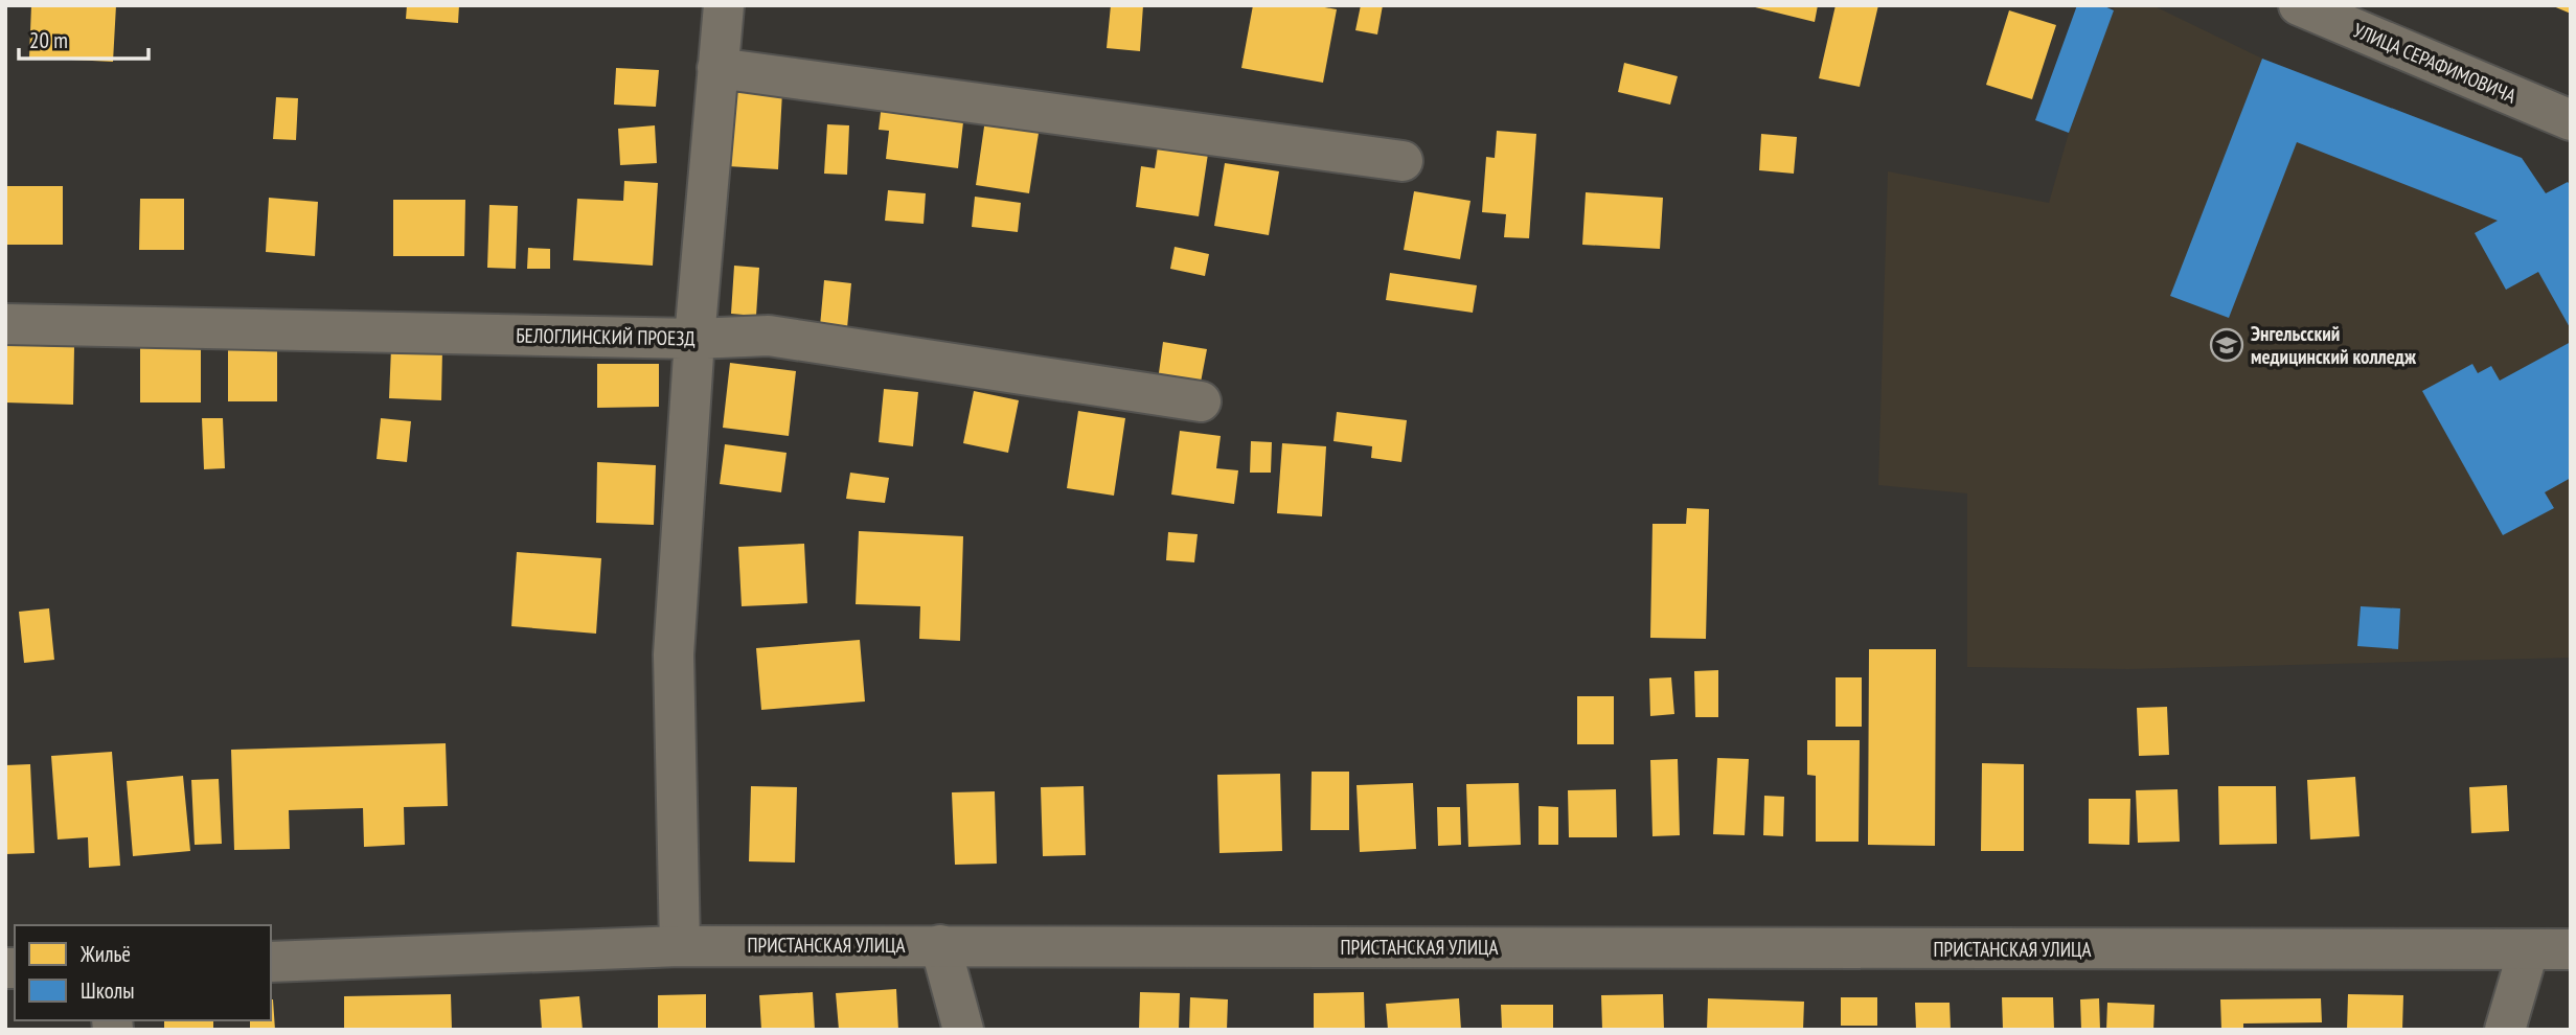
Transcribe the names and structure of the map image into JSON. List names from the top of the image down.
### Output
{
  "streets": {
    "street": ["УЛИЦА СЕРАФИМОВИЧА", "БЕЛОГЛИНСКИЙ ПРОЕЗД", "ПРИСТАНСКАЯ УЛИЦА"]
  },
  "places": {
    "school or university": ["Энгельсский медицинский колледж"]
  },
  "legend": ["Жильё", "Школы"],
  "scale_bar": "20 m"
}
